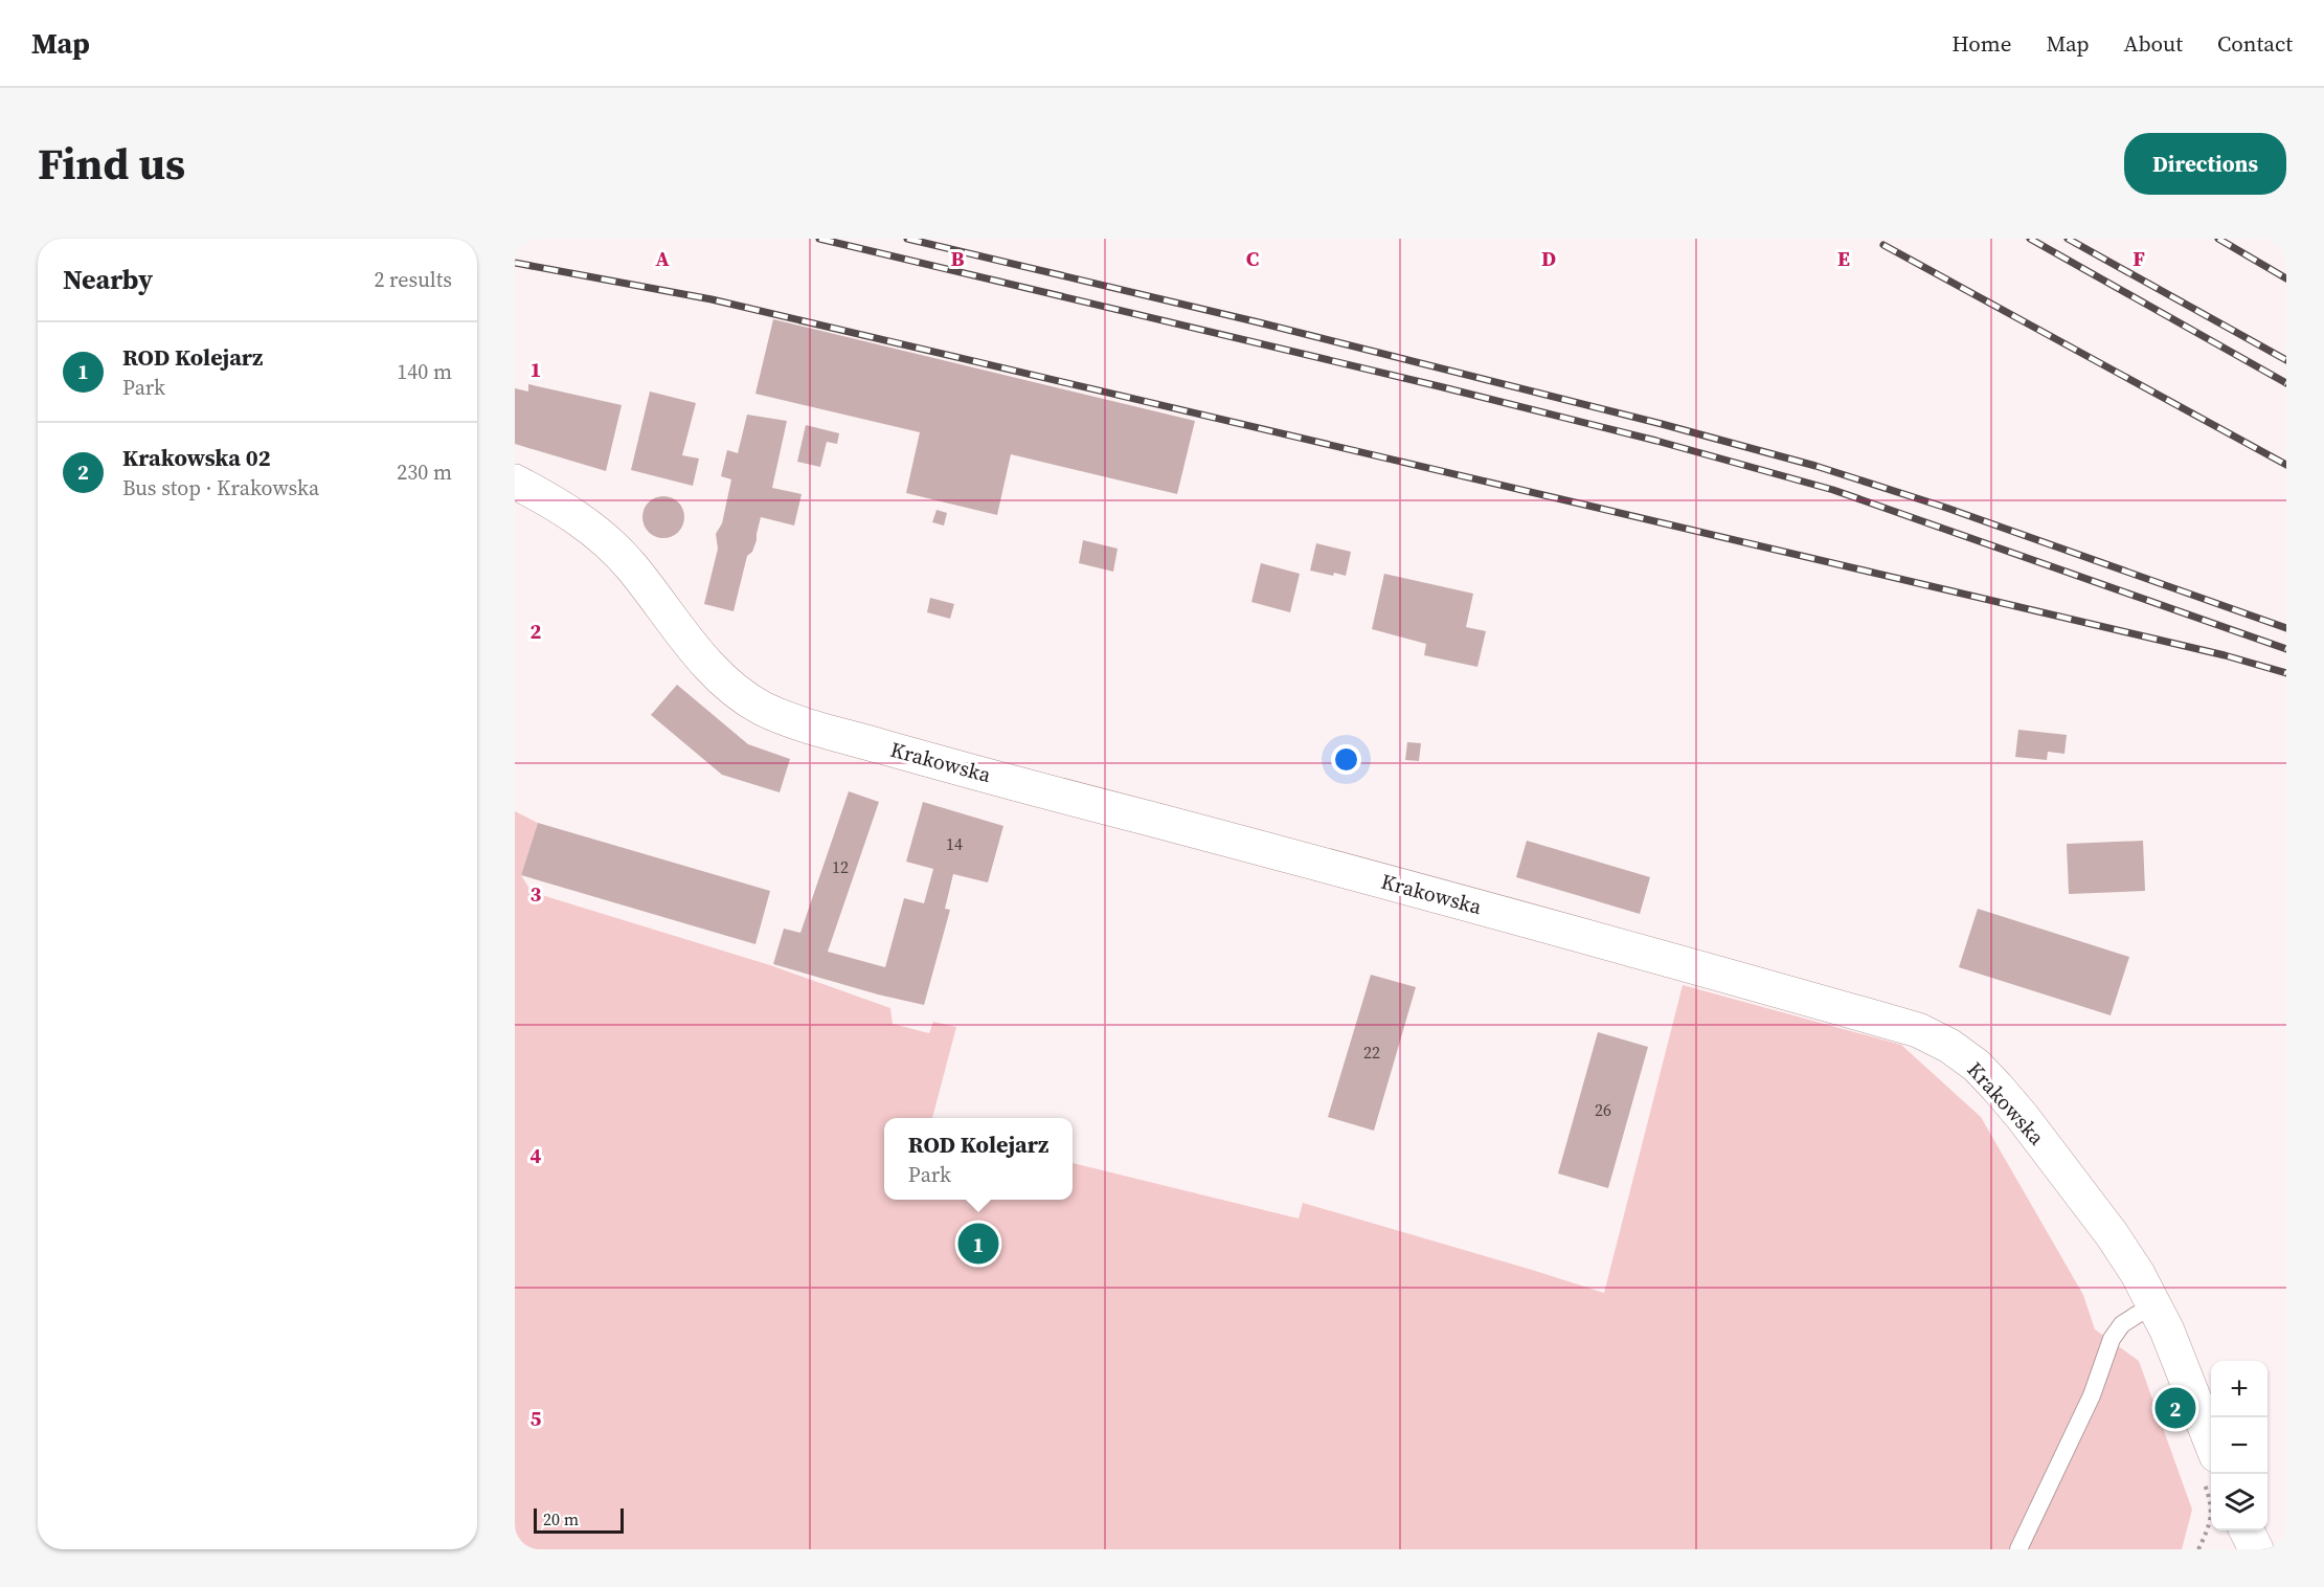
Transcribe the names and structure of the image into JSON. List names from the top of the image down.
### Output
{
  "streets": {
    "street": ["Krakowska"]
  },
  "house_numbers": [
    "14",
    "12",
    "22",
    "26"
  ],
  "scale_bar": "20 m",
  "page": {
    "header": "Map",
    "nav": [
      "Home",
      "Map",
      "About",
      "Contact"
    ],
    "title": "Find us",
    "buttons": "Directions",
    "heading": ["Nearby", "2 results"],
    "list": [
      {
        "mark": "1",
        "name": "ROD Kolejarz",
        "note": "Park",
        "value": "140 m"
      },
      {
        "mark": "2",
        "name": "Krakowska 02",
        "note": "Bus stop · Krakowska",
        "value": "230 m"
      }
    ],
    "popup": ["ROD Kolejarz", "Park"],
    "pins": ["1", "2"],
    "map_buttons": ["+", "−"],
    "scale": "20 m"
  },
  "grid": {
    "columns": [
      "A",
      "B",
      "C",
      "D",
      "E",
      "F"
    ],
    "rows": [
      "1",
      "2",
      "3",
      "4",
      "5"
    ]
  }
}
